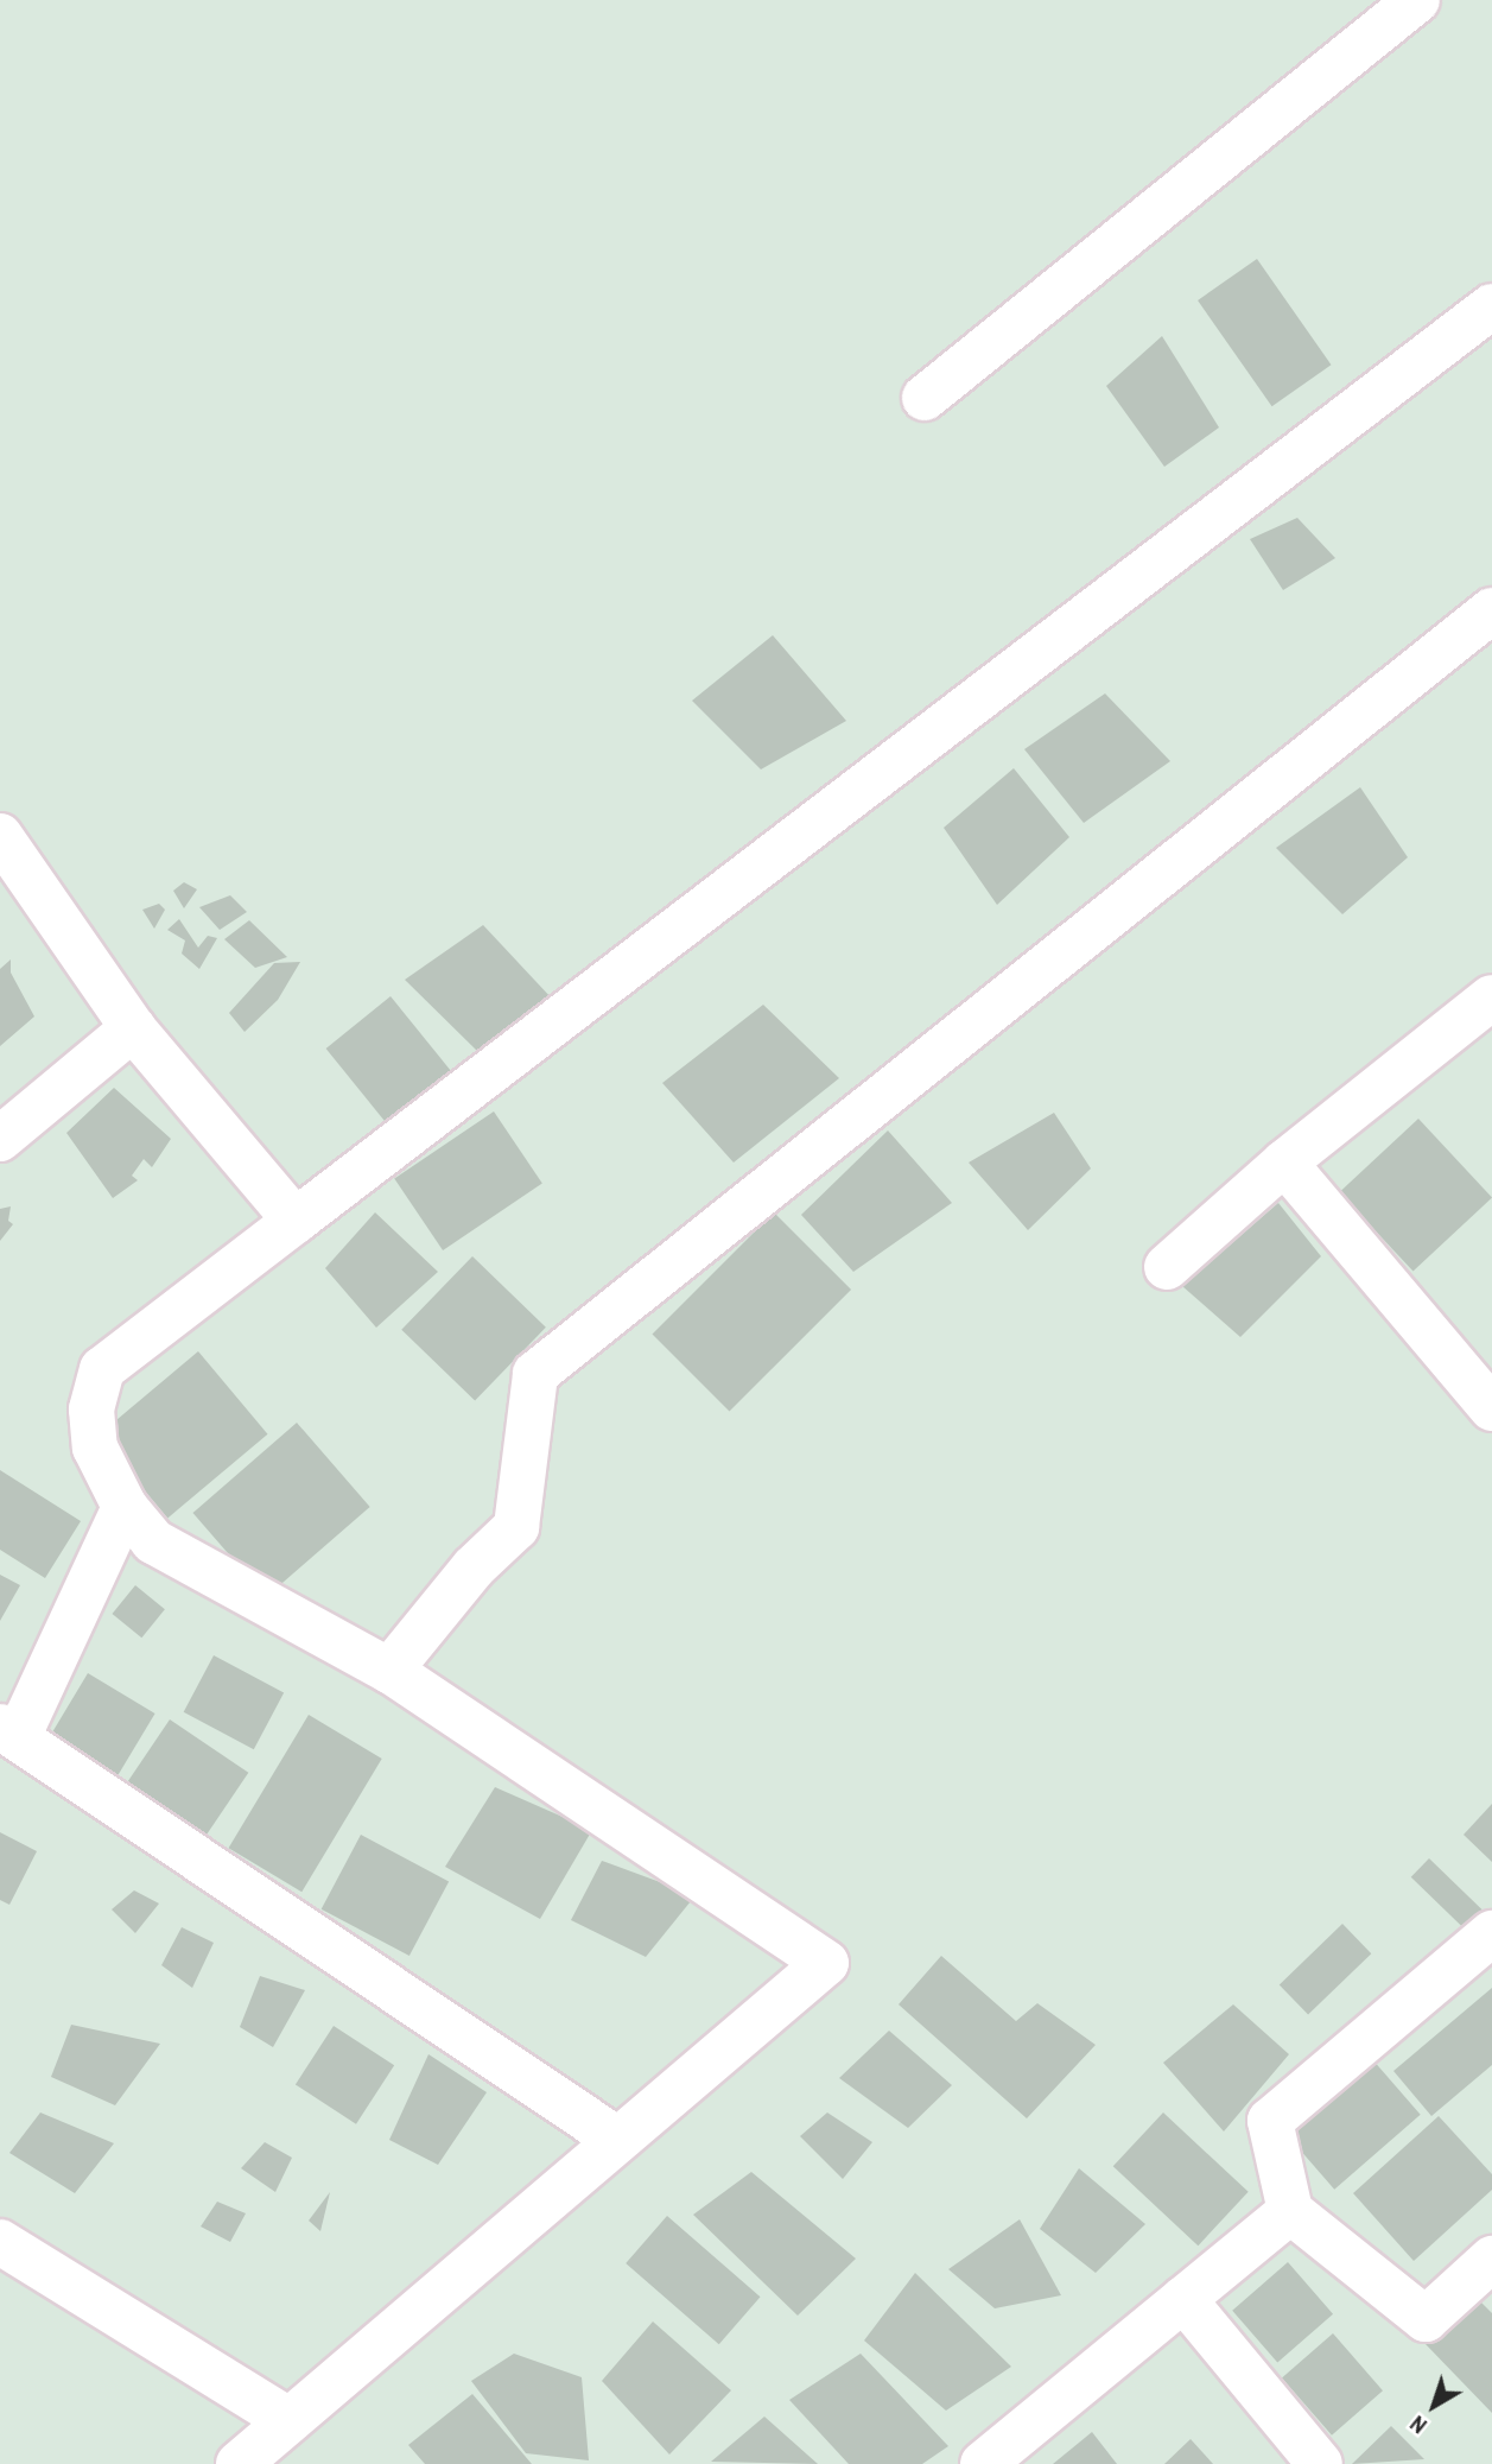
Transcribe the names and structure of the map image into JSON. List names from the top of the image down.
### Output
{
  "north": "bottom left"
}
